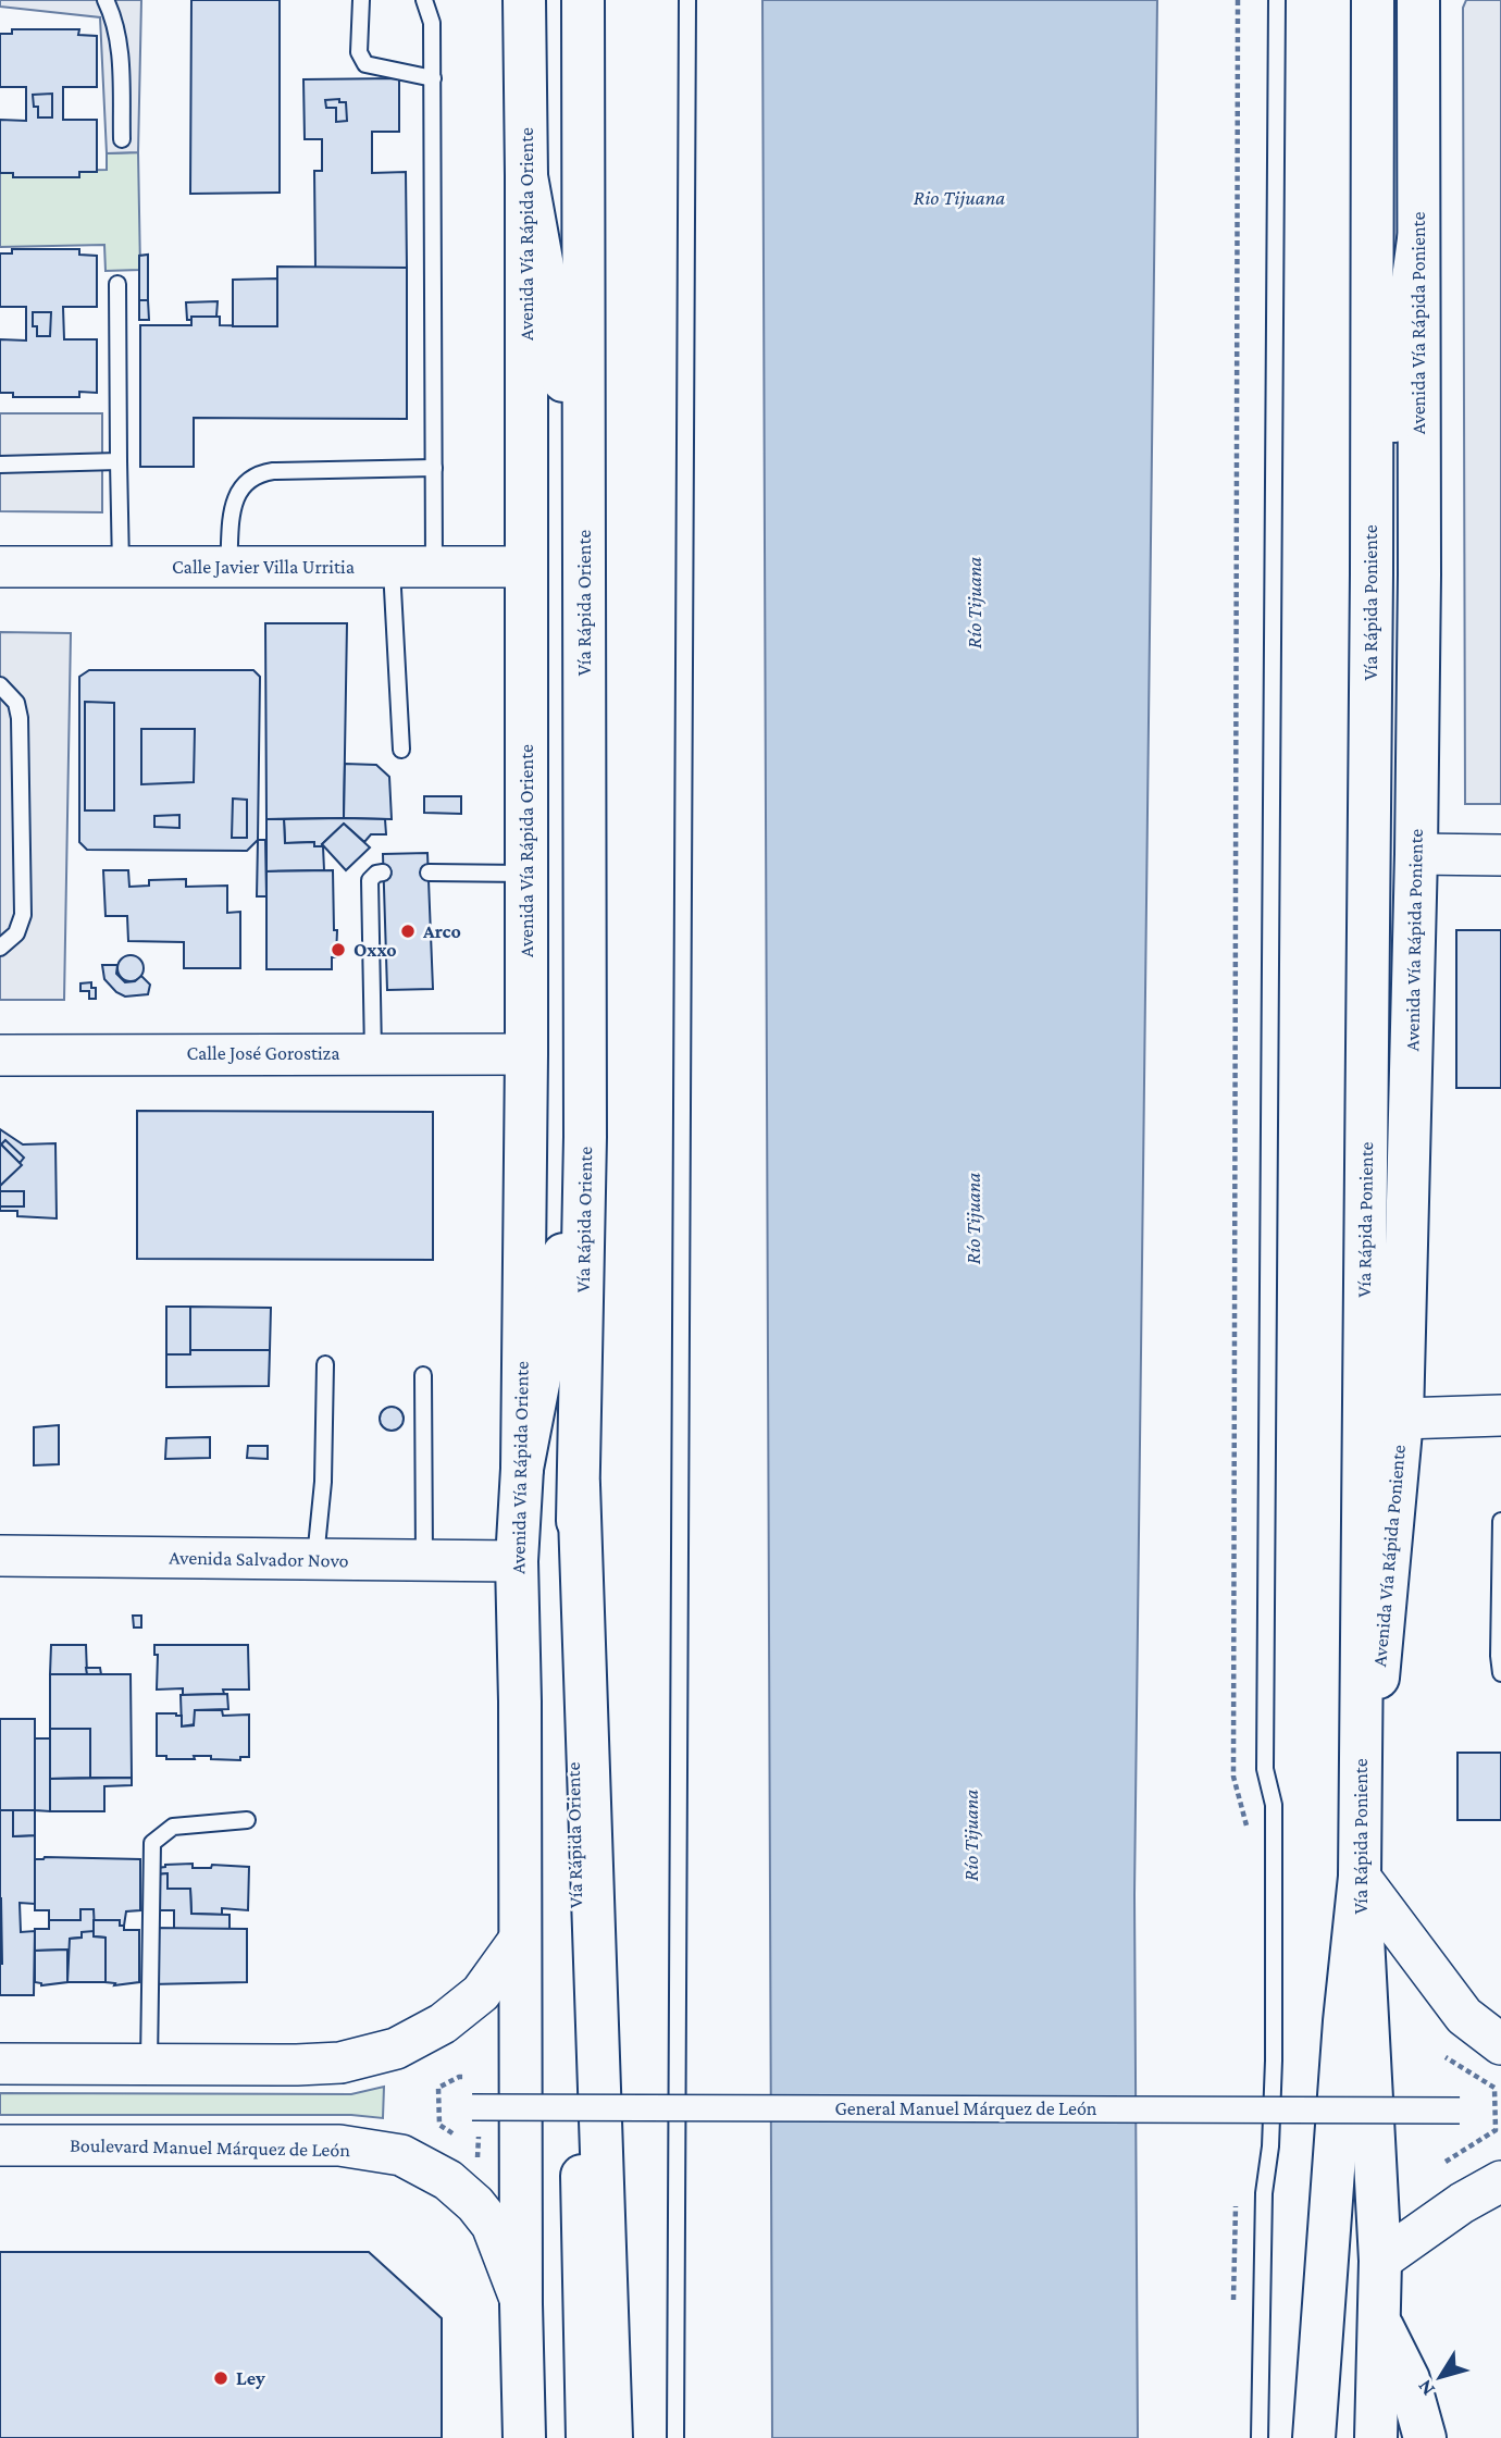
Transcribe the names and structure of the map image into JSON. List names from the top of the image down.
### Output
{
  "streets": {
    "main road": [
      "Avenida Vía Rápida Oriente",
      "Avenida Vía Rápida Poniente",
      "Vía Rápida Oriente",
      "Vía Rápida Poniente"
    ],
    "street": [
      "Calle Javier Villa Urritia",
      "Calle José Gorostiza",
      "Avenida Salvador Novo",
      "General Manuel Márquez de León",
      "Boulevard Manuel Márquez de León"
    ]
  },
  "crossings": [
    ["Avenida Vía Rápida Oriente", "Calle Javier Villa Urritia"],
    ["Avenida Vía Rápida Oriente", "Calle José Gorostiza"],
    ["Avenida Vía Rápida Oriente", "Avenida Salvador Novo"],
    ["Avenida Vía Rápida Poniente", "Vía Rápida Poniente"]
  ],
  "water": ["Rio Tijuana", "Río Tijuana"],
  "places": ["Arco", "Oxxo", "Ley"],
  "north": "bottom left"
}
